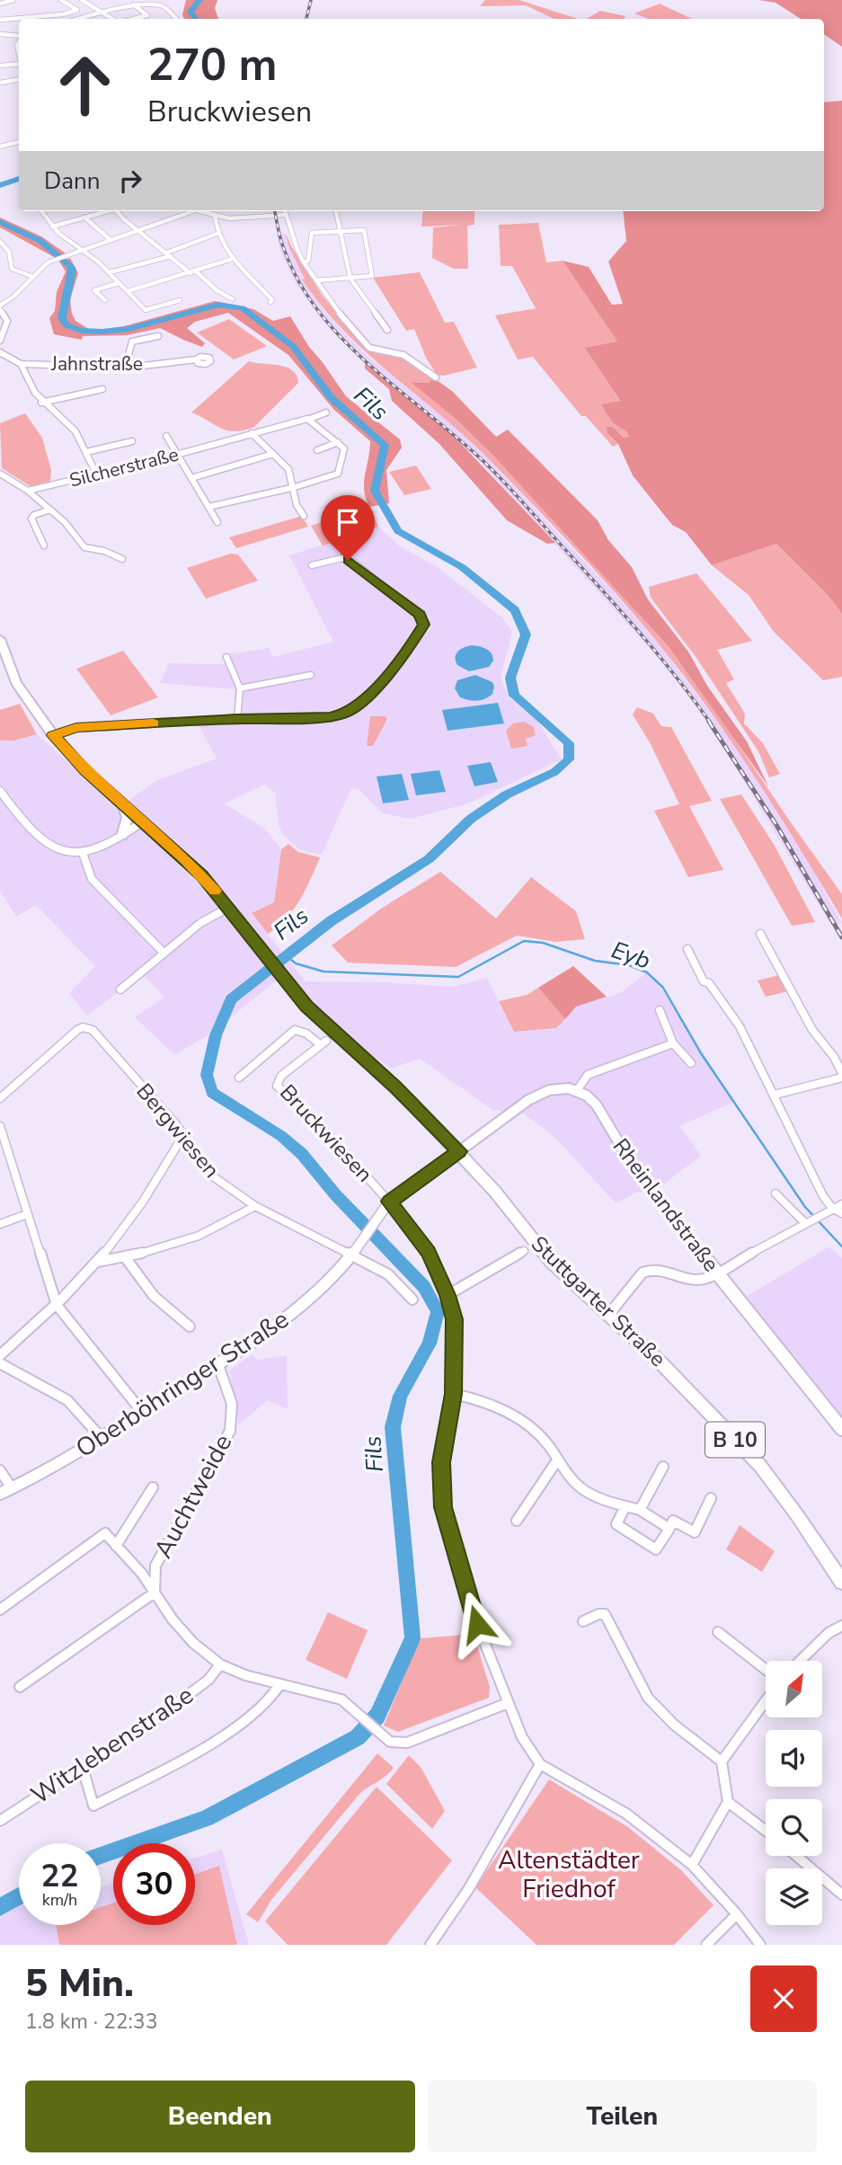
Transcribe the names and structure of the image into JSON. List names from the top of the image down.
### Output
{
  "streets": {
    "main road": ["Rheinlandstraße", "Stuttgarter Straße", "B 10"],
    "street": [
      "Jahnstraße",
      "Silcherstraße",
      "Bergwiesen",
      "Bruckwiesen",
      "Oberböhringer Straße",
      "Auchtweide",
      "Witzlebenstraße"
    ]
  },
  "crossings": [
    ["Bergwiesen", "Oberböhringer Straße"],
    ["Bruckwiesen", "Oberböhringer Straße"],
    ["Stuttgarter Straße", "Oberböhringer Straße"],
    ["Stuttgarter Straße", "B 10"],
    ["Oberböhringer Straße", "Auchtweide"]
  ],
  "water": ["Fils", "Eyb"],
  "parks": ["Altenstädter Friedhof"],
  "north": "top right",
  "page": {
    "turn": ["270 m", "Bruckwiesen"],
    "then": "Dann",
    "speed": "22 km/h",
    "limit": "30",
    "heading": ["5 Min.", "1.8 km · 22:33"],
    "buttons": ["Beenden", "Teilen"]
  }
}
